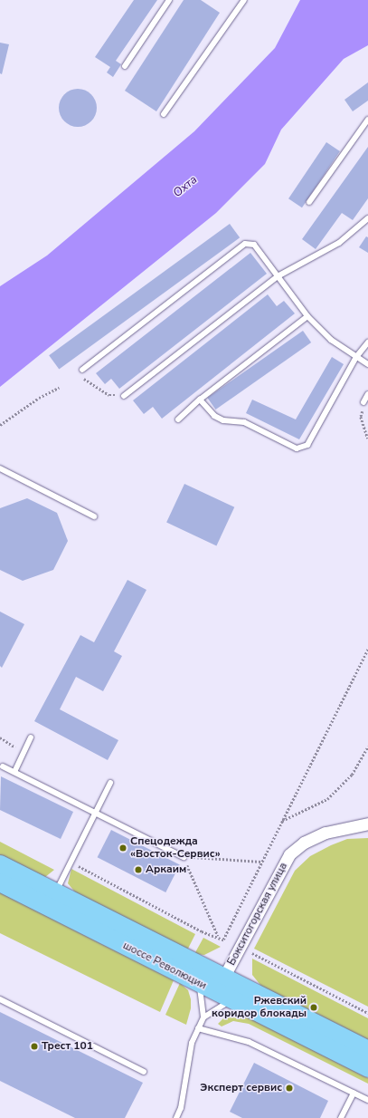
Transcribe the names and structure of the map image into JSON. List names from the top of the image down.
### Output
{
  "streets": {
    "main road": ["шоссе Революции"],
    "street": ["Бокситогорская улица"]
  },
  "crossings": [
    ["Бокситогорская улица", "шоссе Революции"]
  ],
  "water": ["Охта"],
  "places": [
    "Спецодежда «Восток-Сервис»",
    "Аркаим",
    "Ржевский коридор блокады",
    "Трест 101",
    "Эксперт сервис"
  ]
}
